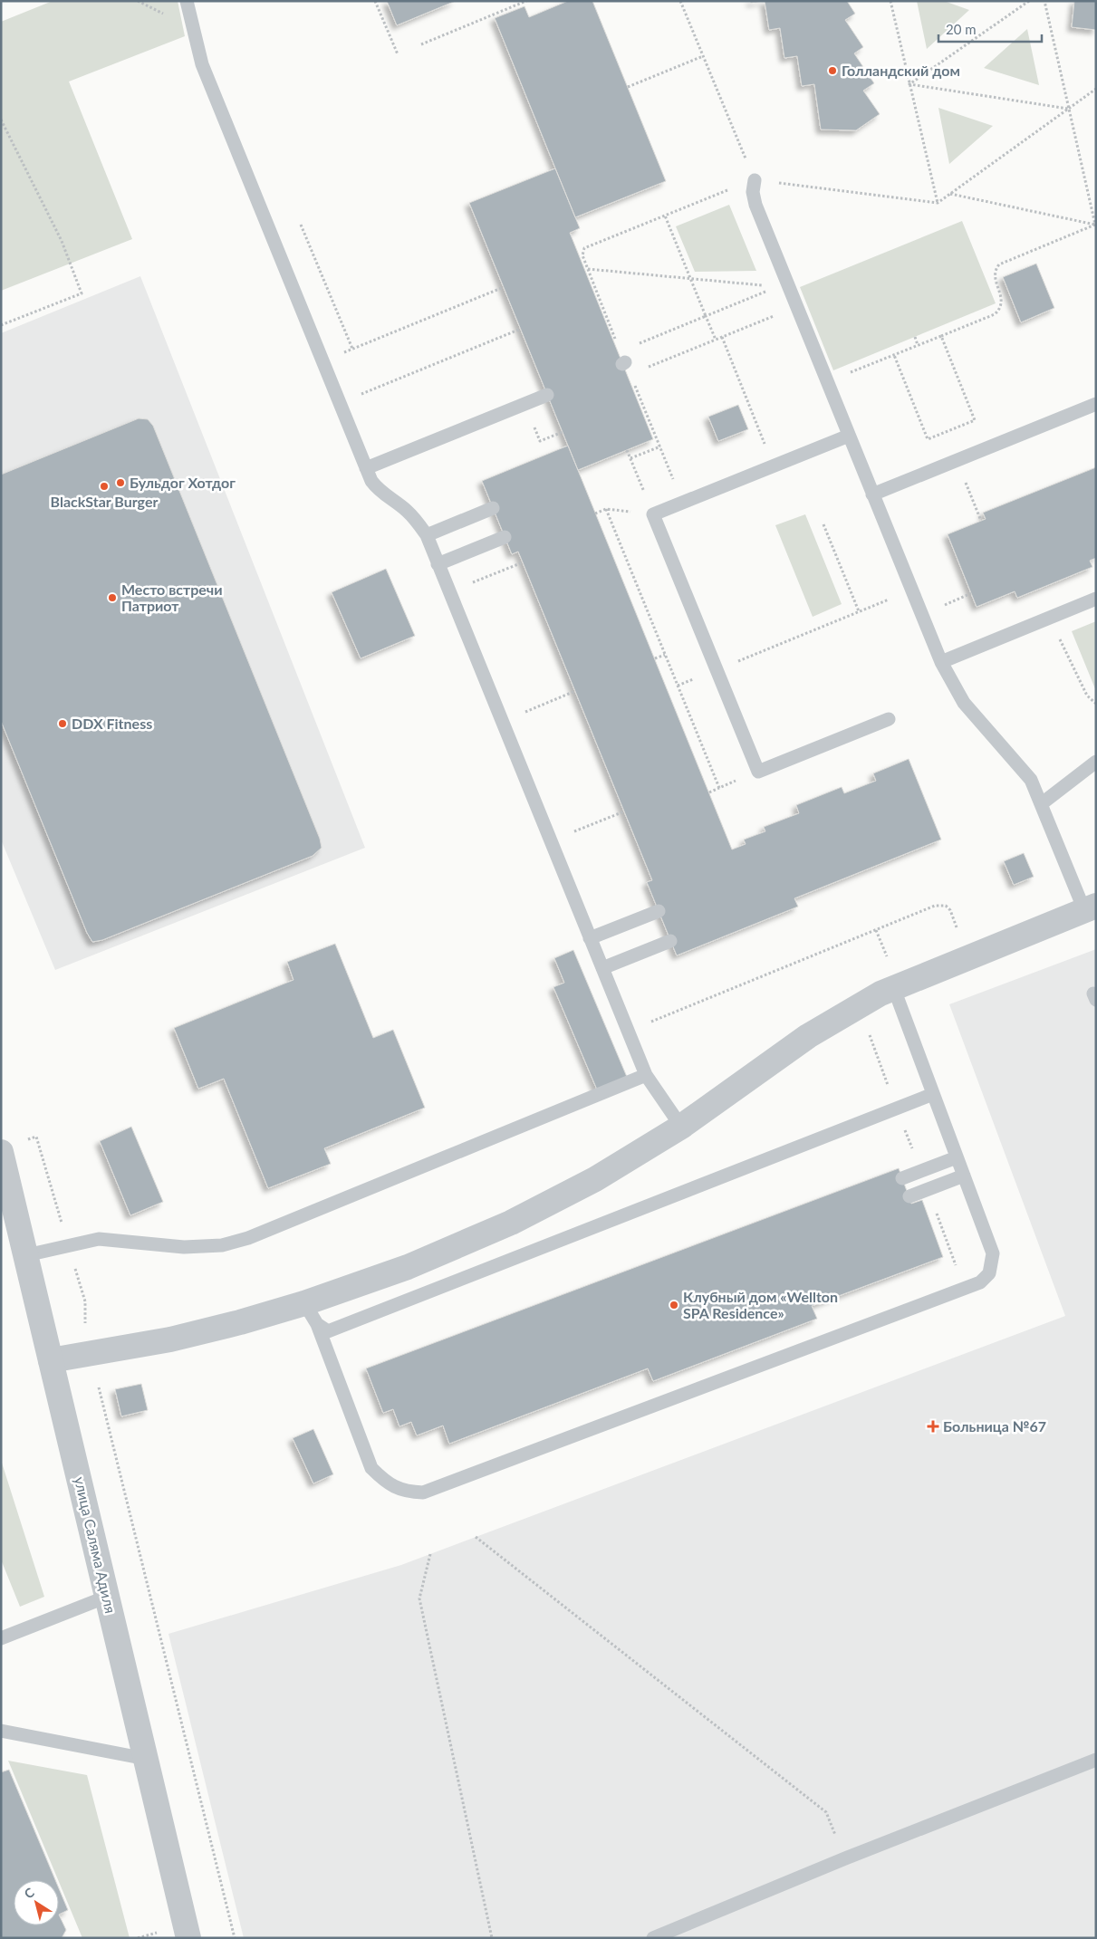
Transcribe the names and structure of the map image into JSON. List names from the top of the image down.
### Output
{
  "streets": {
    "street": ["улица Саляма Адиля"]
  },
  "places": {
    "other": [
      "Голландский дом",
      "Бульдог Хотдог",
      "BlackStar Burger",
      "Место встречи Патриот",
      "DDX Fitness",
      "Клубный дом «Wellton SPA Residence»"
    ],
    "health": ["Больница №67"]
  },
  "scale_bar": "20 m",
  "north": "top left"
}
